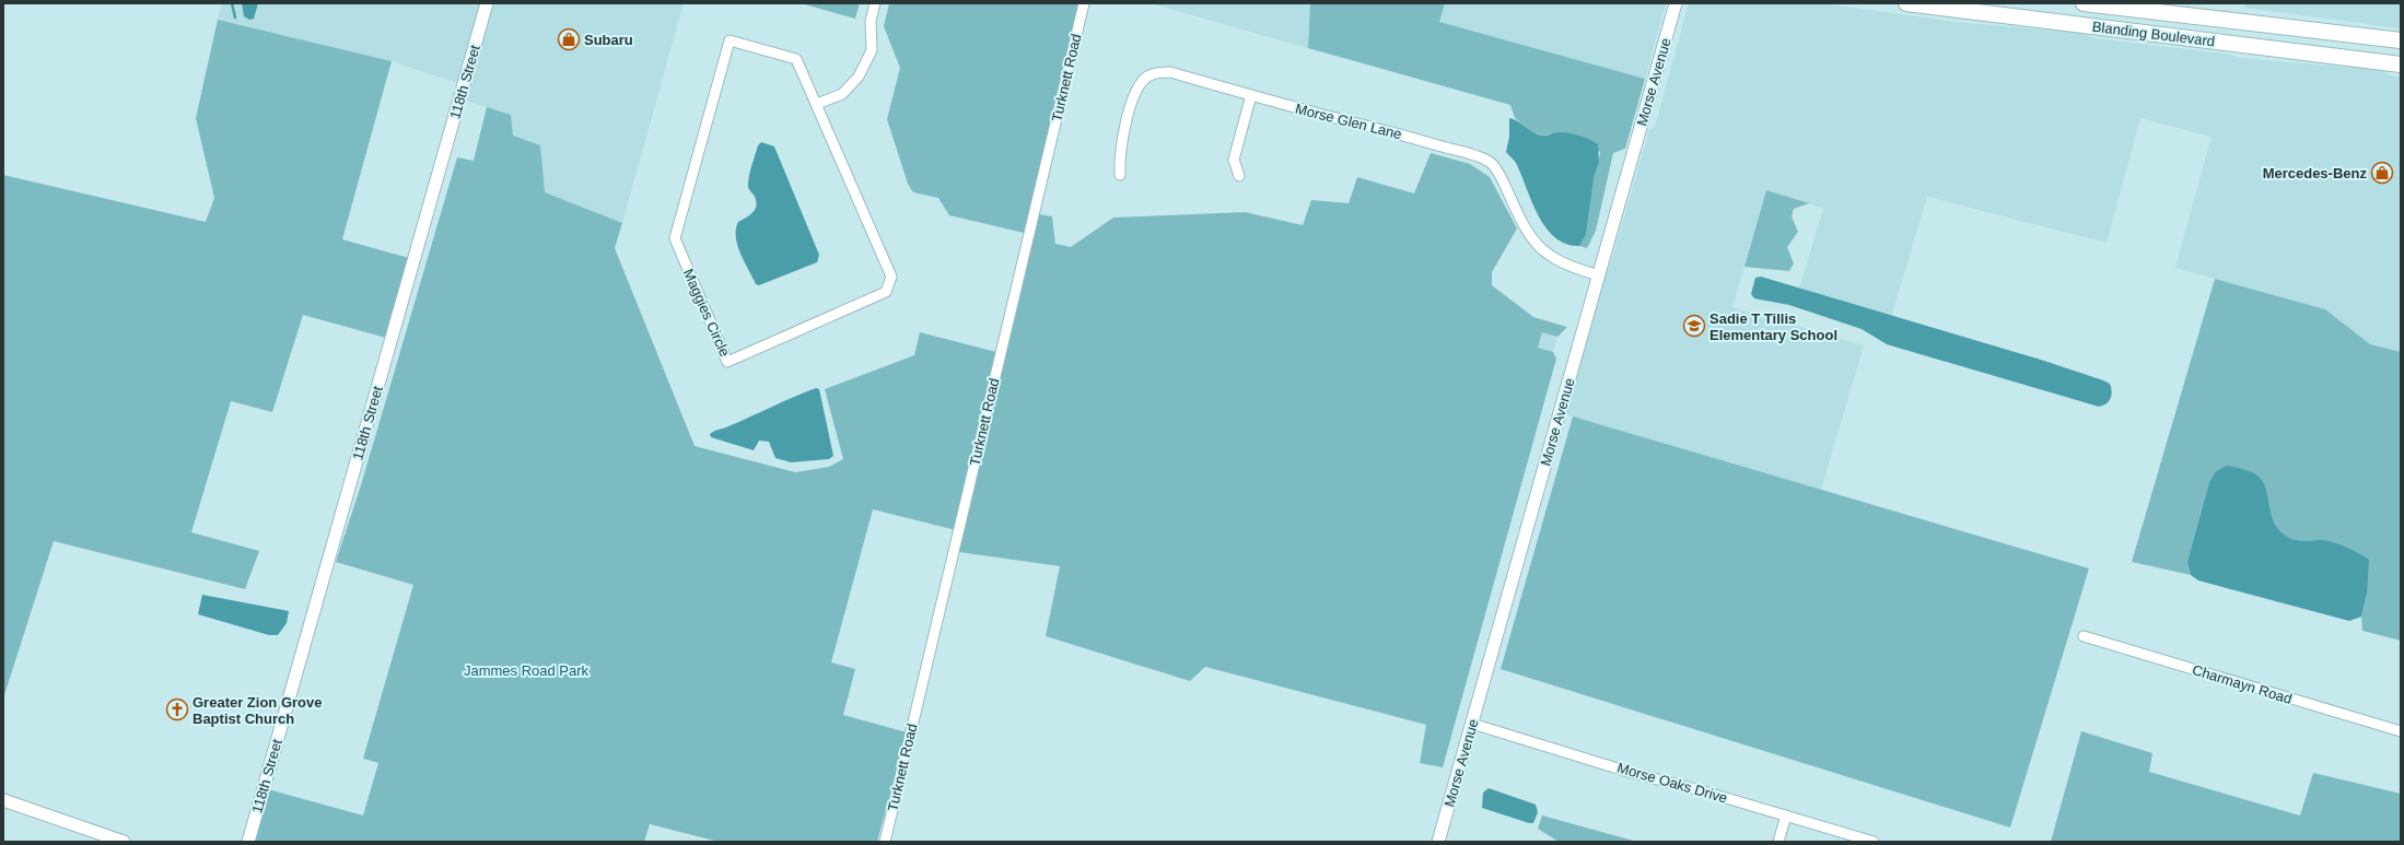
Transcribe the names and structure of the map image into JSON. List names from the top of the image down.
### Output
{
  "streets": {
    "main road": ["Blanding Boulevard"],
    "street": [
      "Turknett Road",
      "118th Street",
      "Morse Avenue",
      "Morse Glen Lane",
      "Maggies Circle",
      "Charmayn Road",
      "Morse Oaks Drive"
    ]
  },
  "crossings": [
    ["Morse Avenue", "Morse Glen Lane"],
    ["Morse Avenue", "Morse Oaks Drive"]
  ],
  "parks": ["Jammes Road Park"],
  "places": {
    "shop": ["Subaru", "Mercedes-Benz"],
    "school or university": ["Sadie T Tillis Elementary School"],
    "church": ["Greater Zion Grove Baptist Church"]
  }
}
